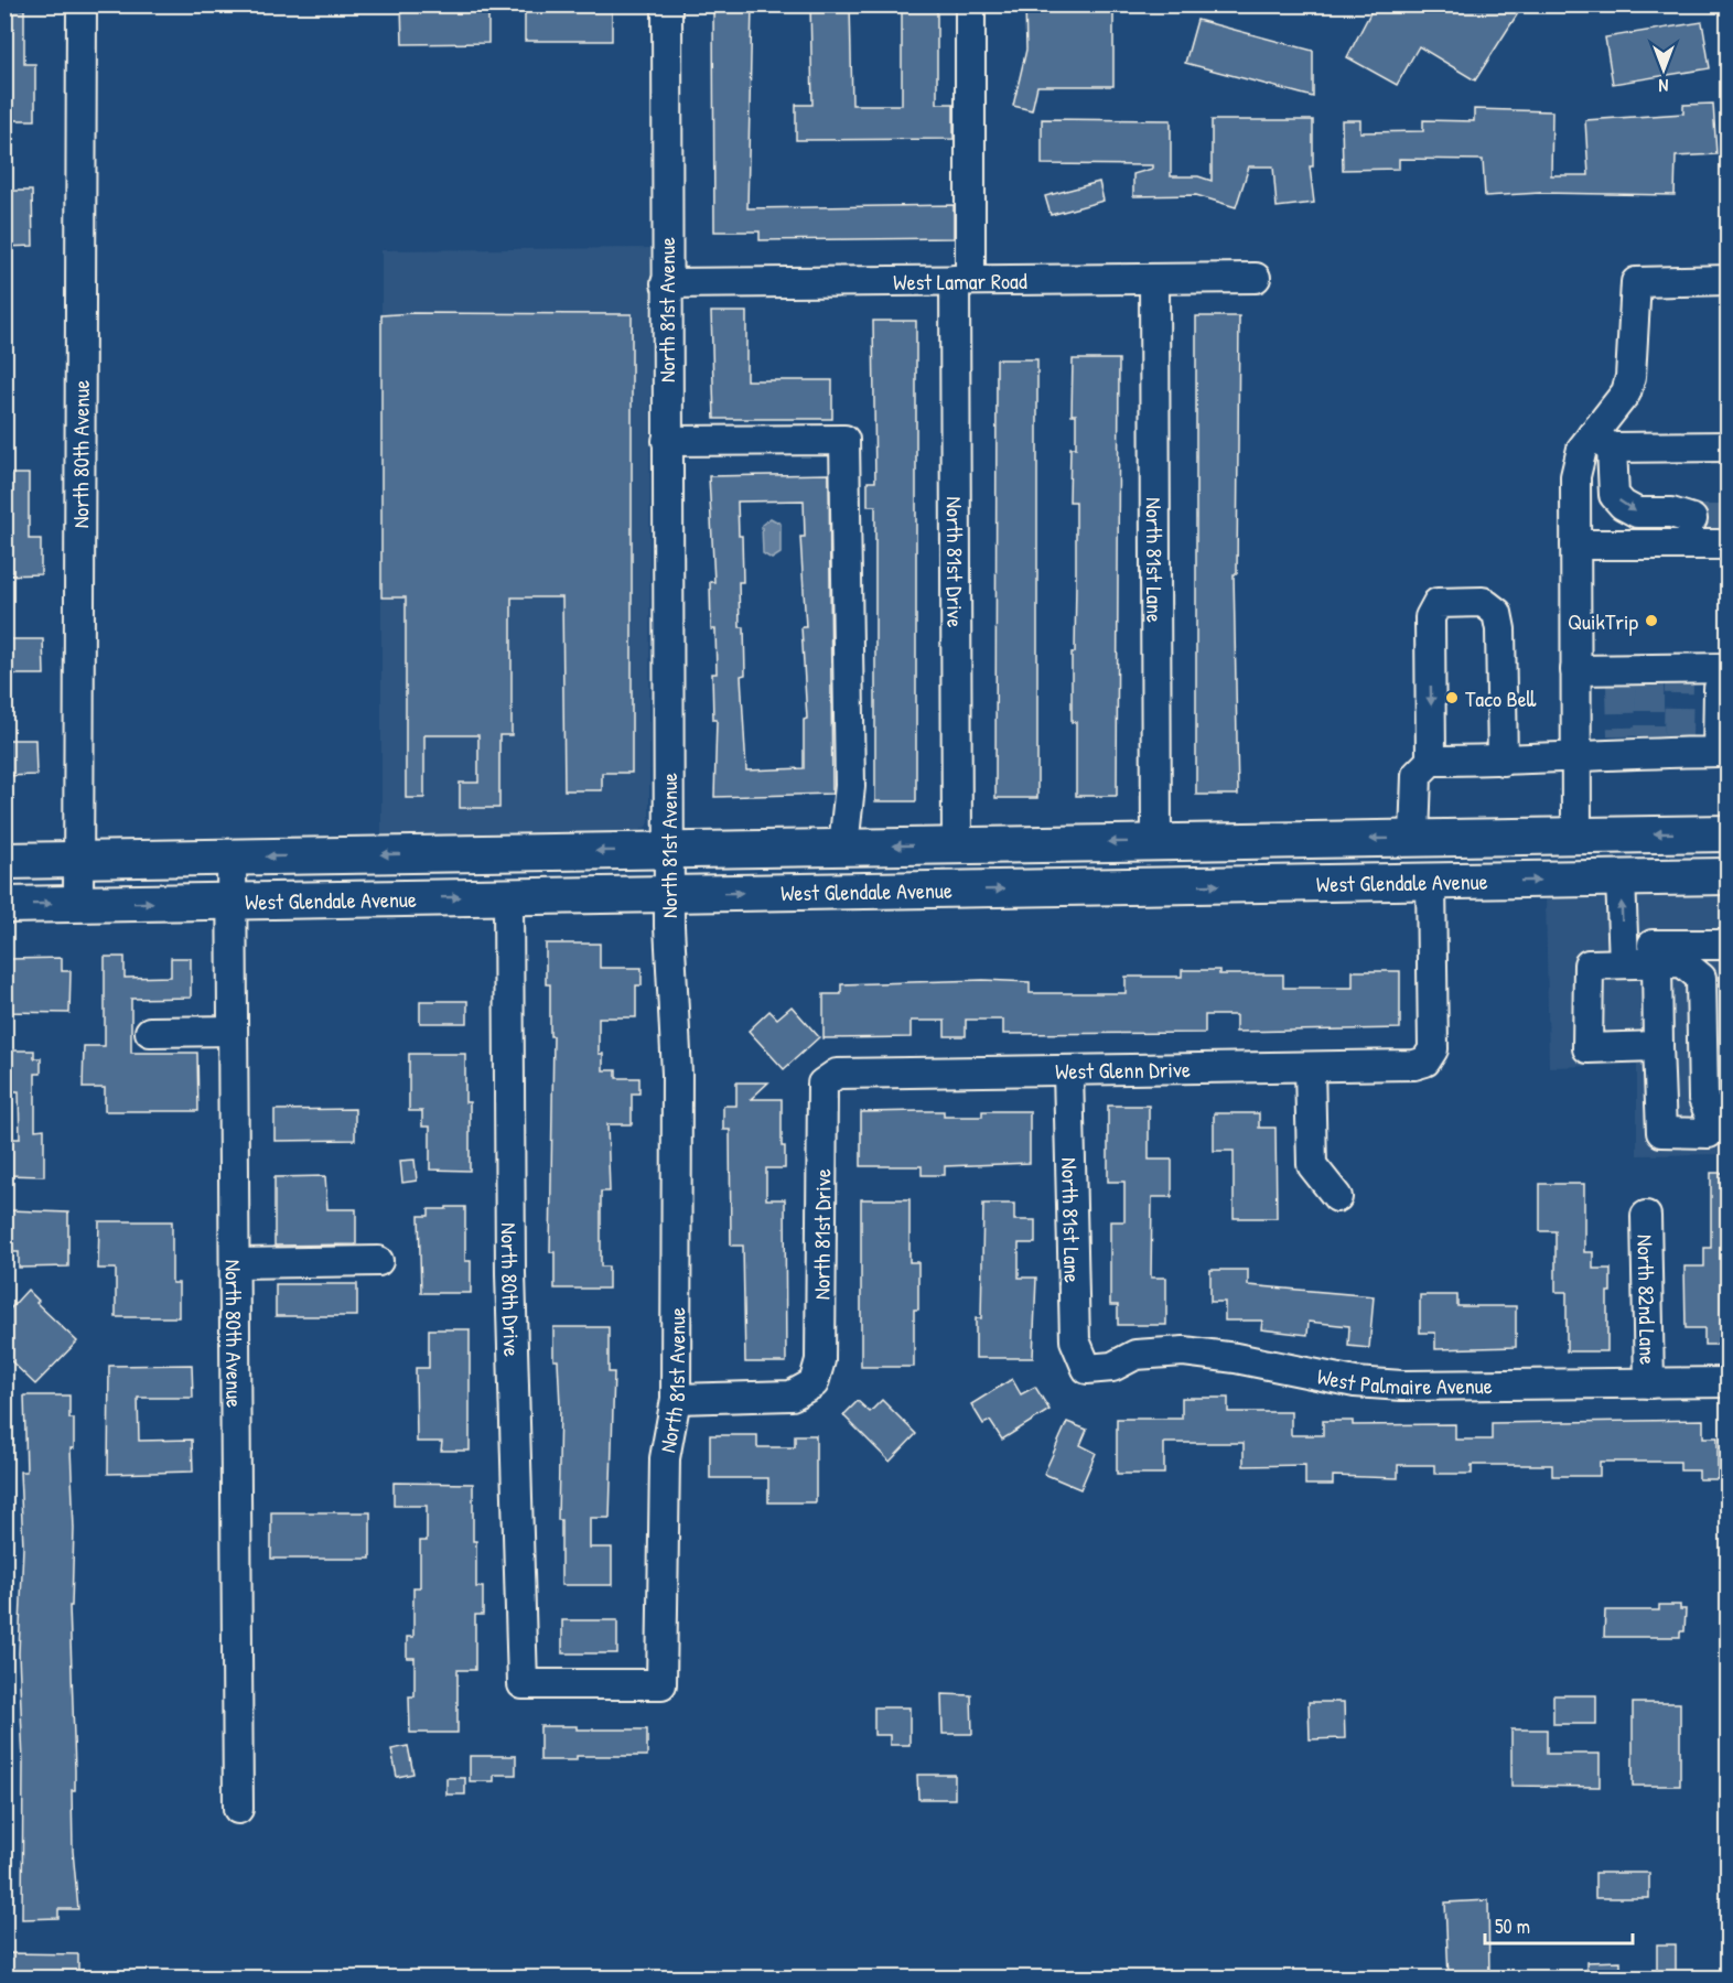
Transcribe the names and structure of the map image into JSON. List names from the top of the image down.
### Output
{
  "streets": {
    "main road": ["West Glendale Avenue"],
    "street": [
      "West Lamar Road",
      "North 81st Avenue",
      "North 80th Avenue",
      "North 81st Lane",
      "North 81st Drive",
      "West Glenn Drive",
      "North 80th Drive",
      "North 82nd Lane",
      "West Palmaire Avenue"
    ]
  },
  "crossings": [
    ["West Lamar Road", "North 81st Avenue"],
    ["West Lamar Road", "North 81st Lane"],
    ["West Lamar Road", "North 81st Drive"],
    ["North 81st Avenue", "North 81st Drive"],
    ["North 81st Avenue", "West Glendale Avenue"],
    ["North 81st Avenue", "North 80th Drive"],
    ["North 80th Avenue", "West Glendale Avenue"],
    ["North 81st Lane", "West Glendale Avenue"],
    ["North 81st Lane", "West Glenn Drive"],
    ["North 81st Lane", "West Palmaire Avenue"],
    ["North 81st Drive", "West Glendale Avenue"],
    ["North 81st Drive", "West Glenn Drive"],
    ["West Glendale Avenue", "West Glenn Drive"],
    ["West Glendale Avenue", "North 80th Drive"],
    ["North 82nd Lane", "West Palmaire Avenue"]
  ],
  "places": ["QuikTrip", "Taco Bell"],
  "scale_bar": "50 m",
  "north": "bottom"
}
